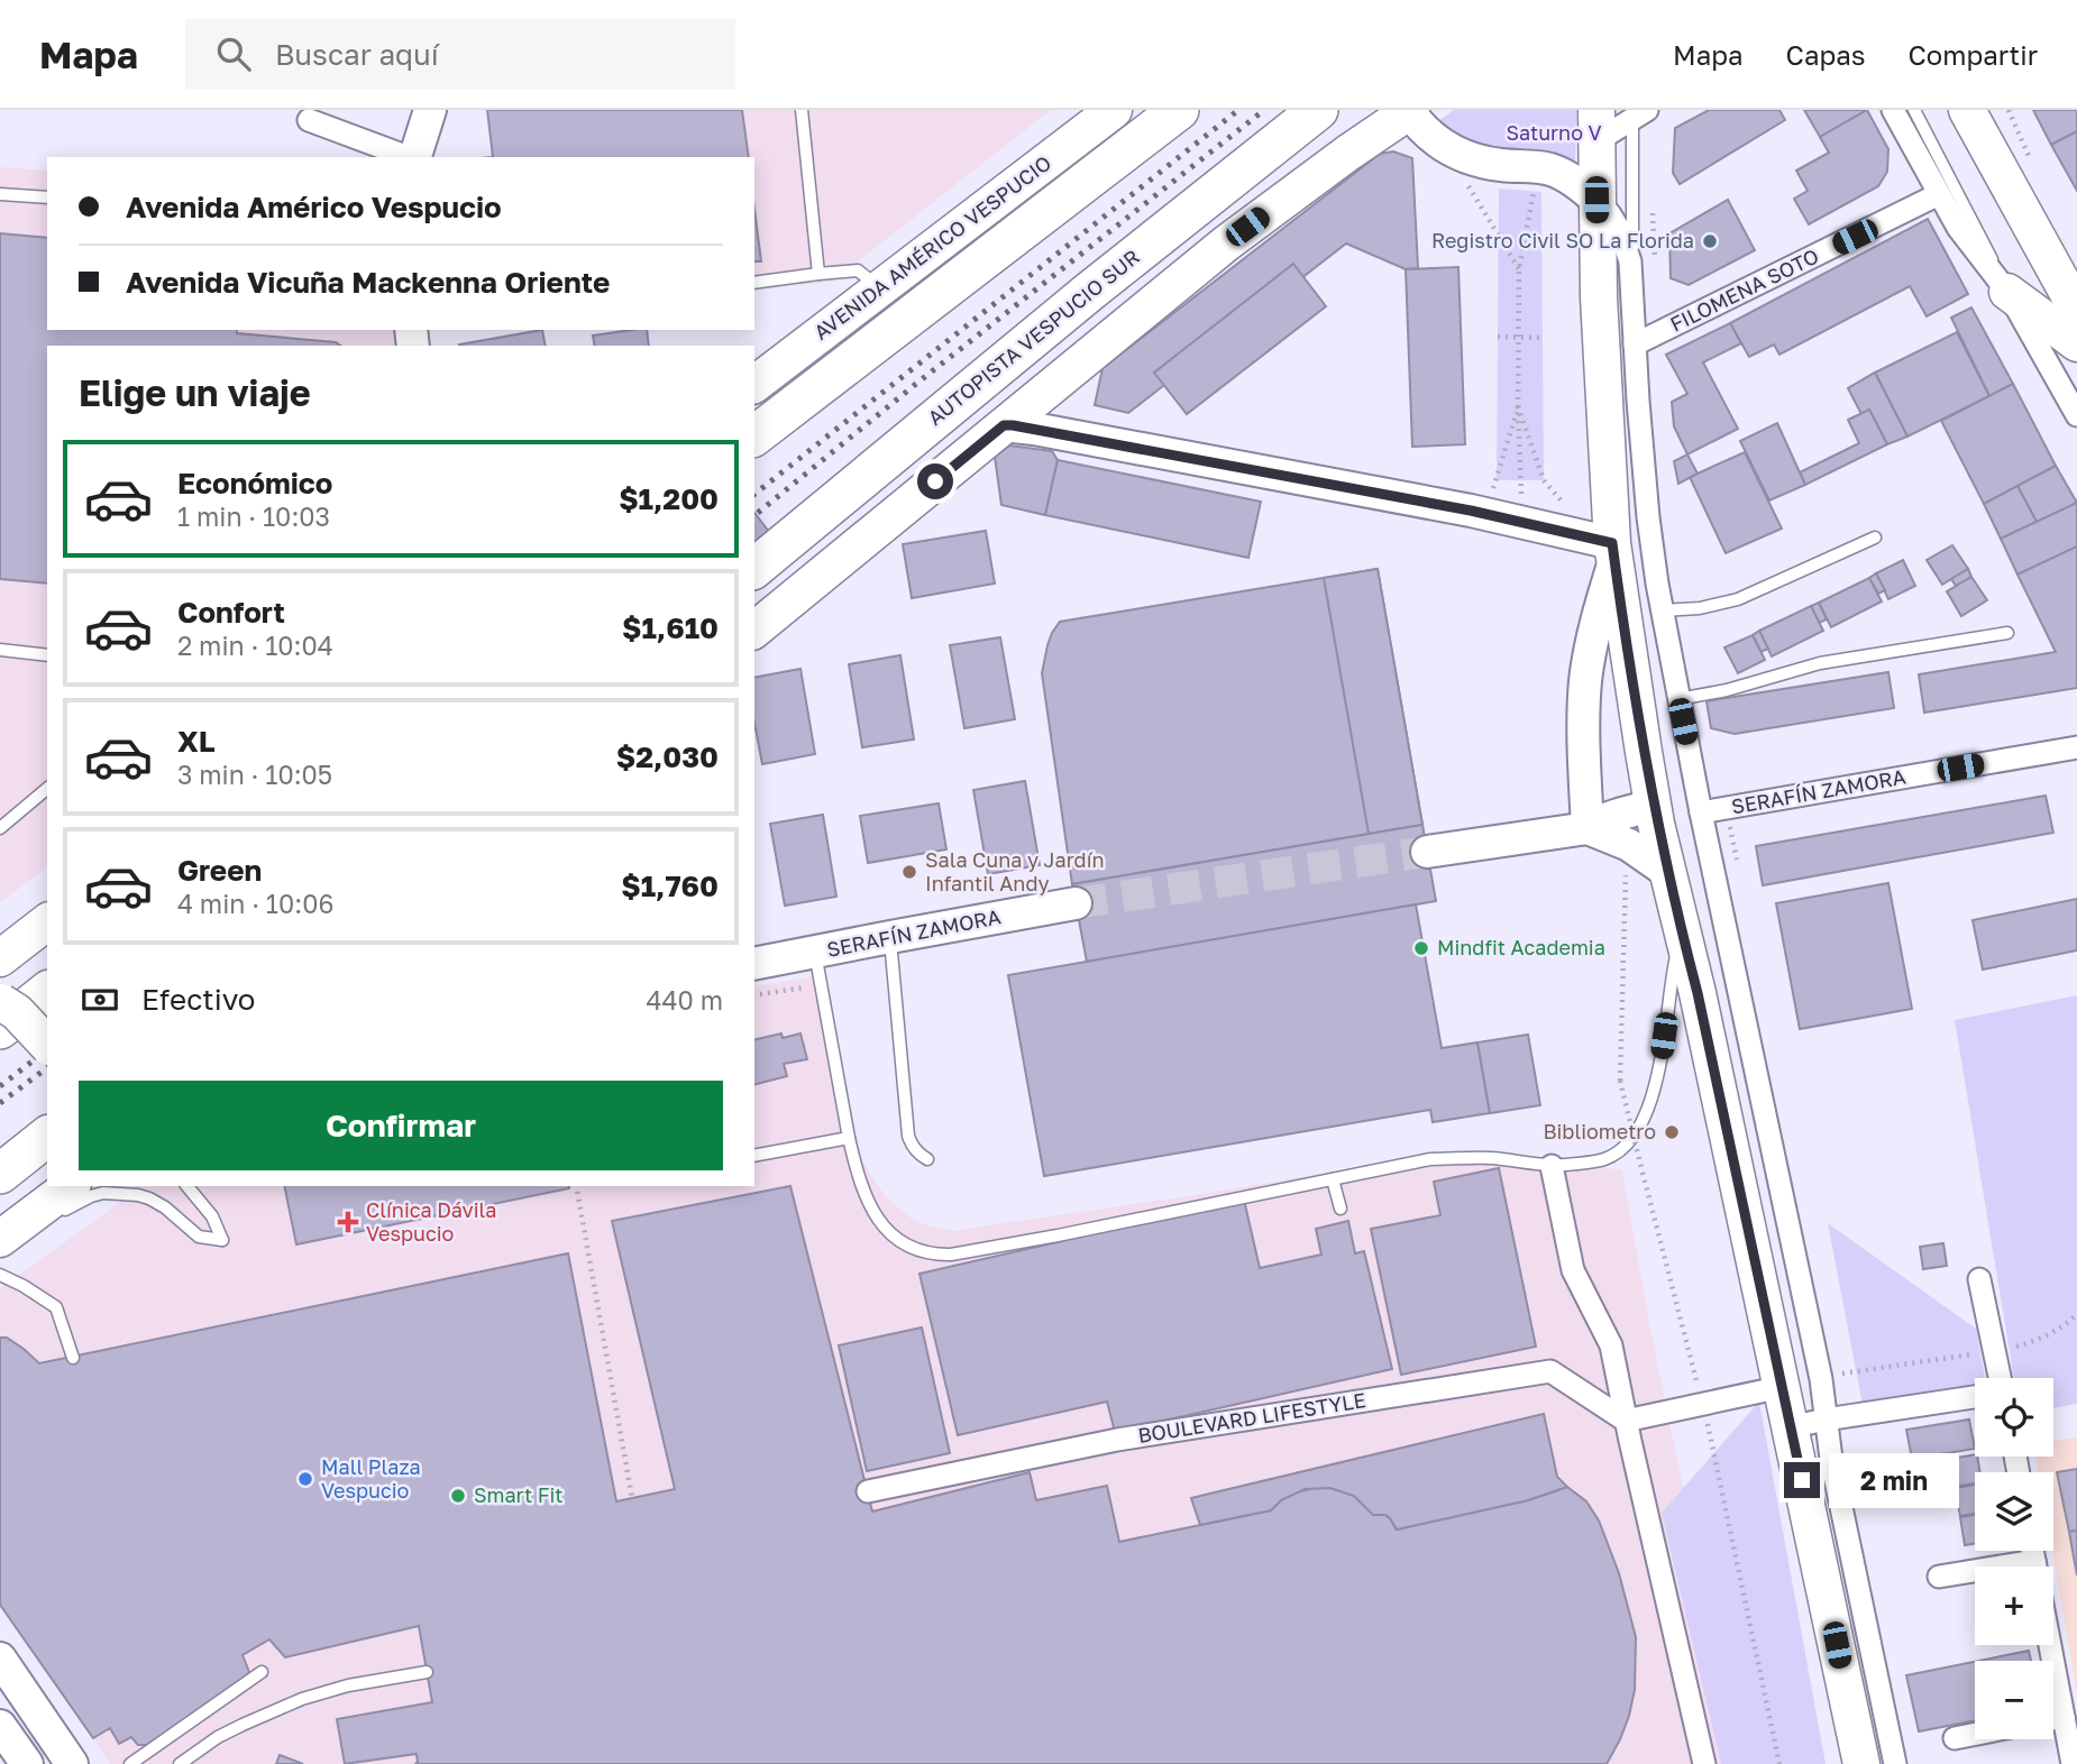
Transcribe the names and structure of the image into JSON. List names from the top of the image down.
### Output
{
  "streets": {
    "highway": ["AUTOPISTA VESPUCIO SUR"],
    "main road": ["AVENIDA AMÉRICO VESPUCIO"],
    "street": ["FILOMENA SOTO", "SERAFÍN ZAMORA", "BOULEVARD LIFESTYLE"]
  },
  "parks": ["Saturno V"],
  "places": {
    "other": [
      "Registro Civil SO La Florida",
      "Sala Cuna y Jardín Infantil Andy",
      "Mindfit Academia",
      "Bibliometro",
      "Mall Plaza Vespucio",
      "Smart Fit"
    ],
    "health": ["Clínica Dávila Vespucio"]
  },
  "page": {
    "header": "Mapa",
    "search": "Buscar aquí",
    "nav": ["Mapa", "Capas", "Compartir"],
    "banner": ["Avenida Américo Vespucio", "Avenida Vicuña Mackenna Oriente"],
    "heading": "Elige un viaje",
    "list": [
      {
        "name": "Económico",
        "note": "1 min · 10:03",
        "value": "$1,200"
      },
      {
        "name": "Confort",
        "note": "2 min · 10:04",
        "value": "$1,610"
      },
      {
        "name": "XL",
        "note": "3 min · 10:05",
        "value": "$2,030"
      },
      {
        "name": "Green",
        "note": "4 min · 10:06",
        "value": "$1,760"
      }
    ],
    "pay": ["Efectivo", "440 m"],
    "buttons": "Confirmar",
    "map_buttons": ["+", "−"],
    "bubble": "2 min"
  }
}
